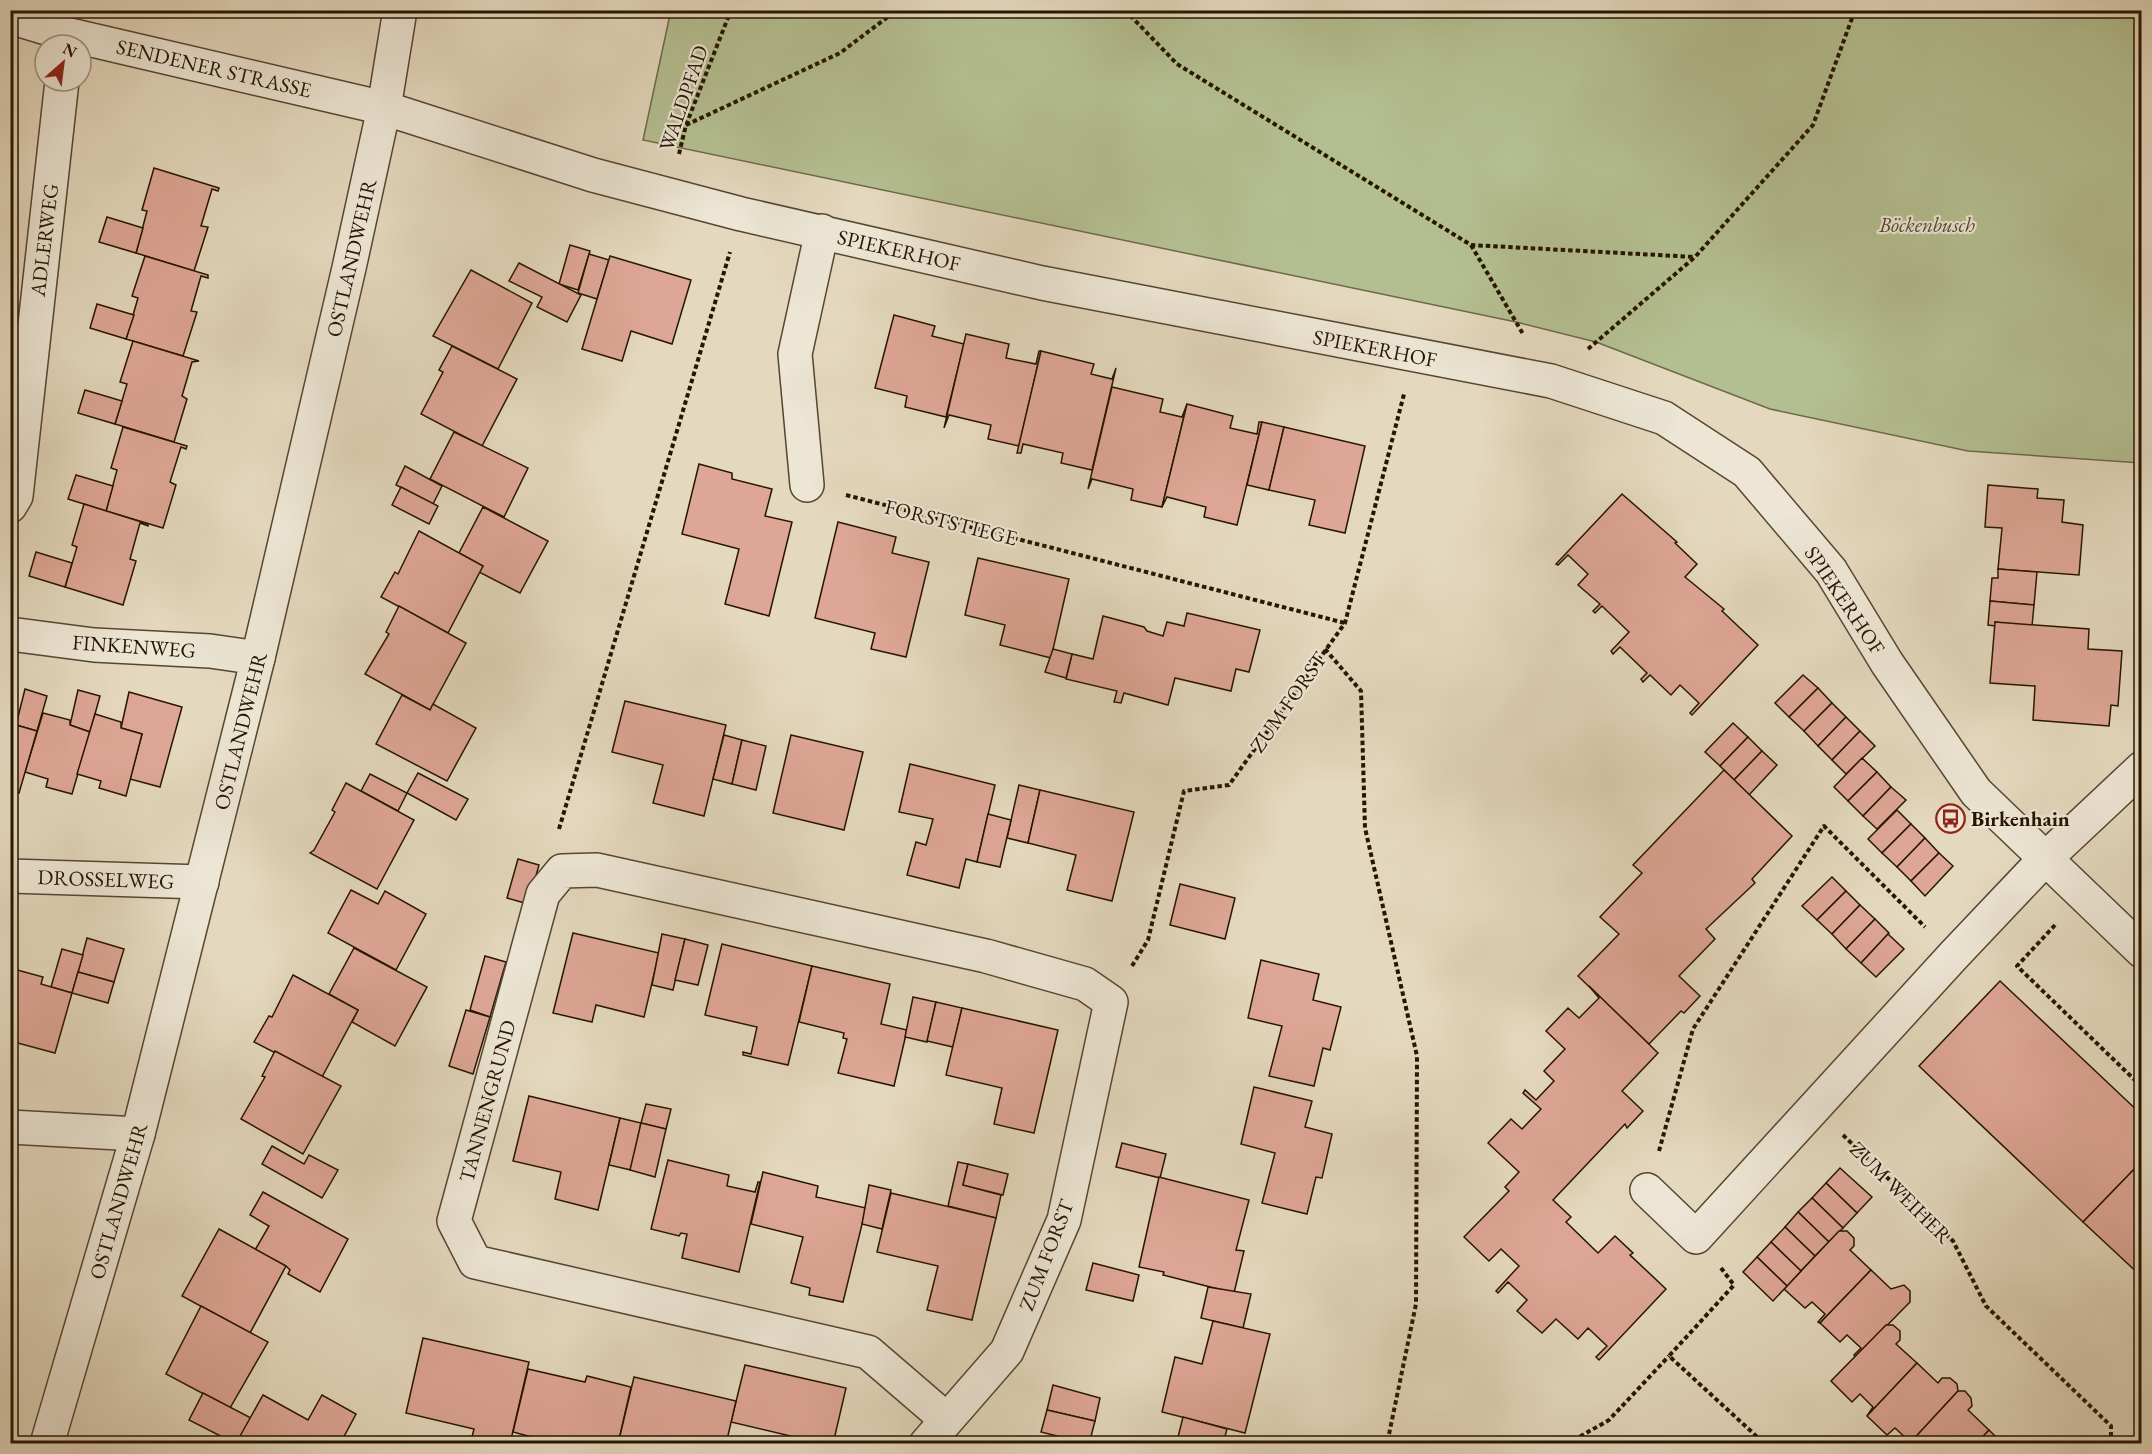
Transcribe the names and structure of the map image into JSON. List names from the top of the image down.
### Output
{
  "streets": {
    "street": [
      "SENDENER STRASSE",
      "ADLERWEG",
      "SPIEKERHOF",
      "OSTLANDWEHR",
      "FINKENWEG",
      "ZUM FORST",
      "DROSSELWEG",
      "TANNENGRUND"
    ],
    "path": ["WALDPFAD", "FORSTSTIEGE", "ZUM WEIHER"]
  },
  "crossings": [
    ["SENDENER STRASSE", "SPIEKERHOF"],
    ["SENDENER STRASSE", "OSTLANDWEHR"],
    ["WALDPFAD", "SPIEKERHOF"],
    ["SPIEKERHOF", "OSTLANDWEHR"],
    ["SPIEKERHOF", "ZUM FORST"],
    ["OSTLANDWEHR", "FINKENWEG"],
    ["OSTLANDWEHR", "DROSSELWEG"],
    ["FORSTSTIEGE", "ZUM FORST"],
    ["ZUM FORST", "TANNENGRUND"]
  ],
  "parks": ["Böckenbusch"],
  "places": {
    "bus stop": ["Birkenhain"]
  },
  "north": "top right"
}
